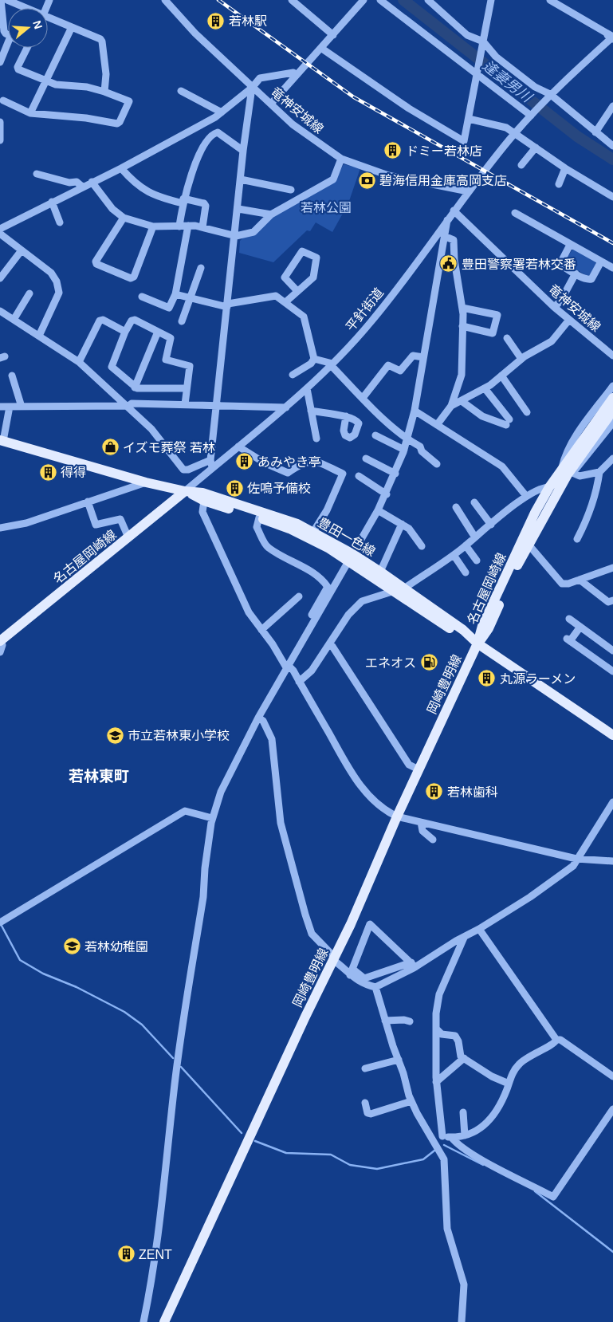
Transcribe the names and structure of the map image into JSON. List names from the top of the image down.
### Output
{
  "streets": {
    "main road": ["豊田一色線", "名古屋岡崎線", "岡崎豊明線"],
    "street": ["竜神安城線", "平針街道"]
  },
  "crossings": [
    ["竜神安城線", "平針街道"],
    ["平針街道", "豊田一色線"],
    ["平針街道", "名古屋岡崎線"],
    ["豊田一色線", "名古屋岡崎線"],
    ["豊田一色線", "岡崎豊明線"],
    ["名古屋岡崎線", "岡崎豊明線"]
  ],
  "districts": ["若林東町"],
  "water": ["逢妻男川"],
  "parks": ["若林公園"],
  "places": {
    "building": [
      "若林駅",
      "ドミー若林店",
      "あみやき亭",
      "得得",
      "佐鳴予備校",
      "丸源ラーメン",
      "若林歯科",
      "ZENT"
    ],
    "bank": ["碧海信用金庫高岡支店"],
    "public building": ["豊田警察署若林交番"],
    "shop": ["イズモ葬祭 若林"],
    "fuel station": ["エネオス"],
    "school or university": ["市立若林東小学校", "若林幼稚園"]
  },
  "north": "right"
}
